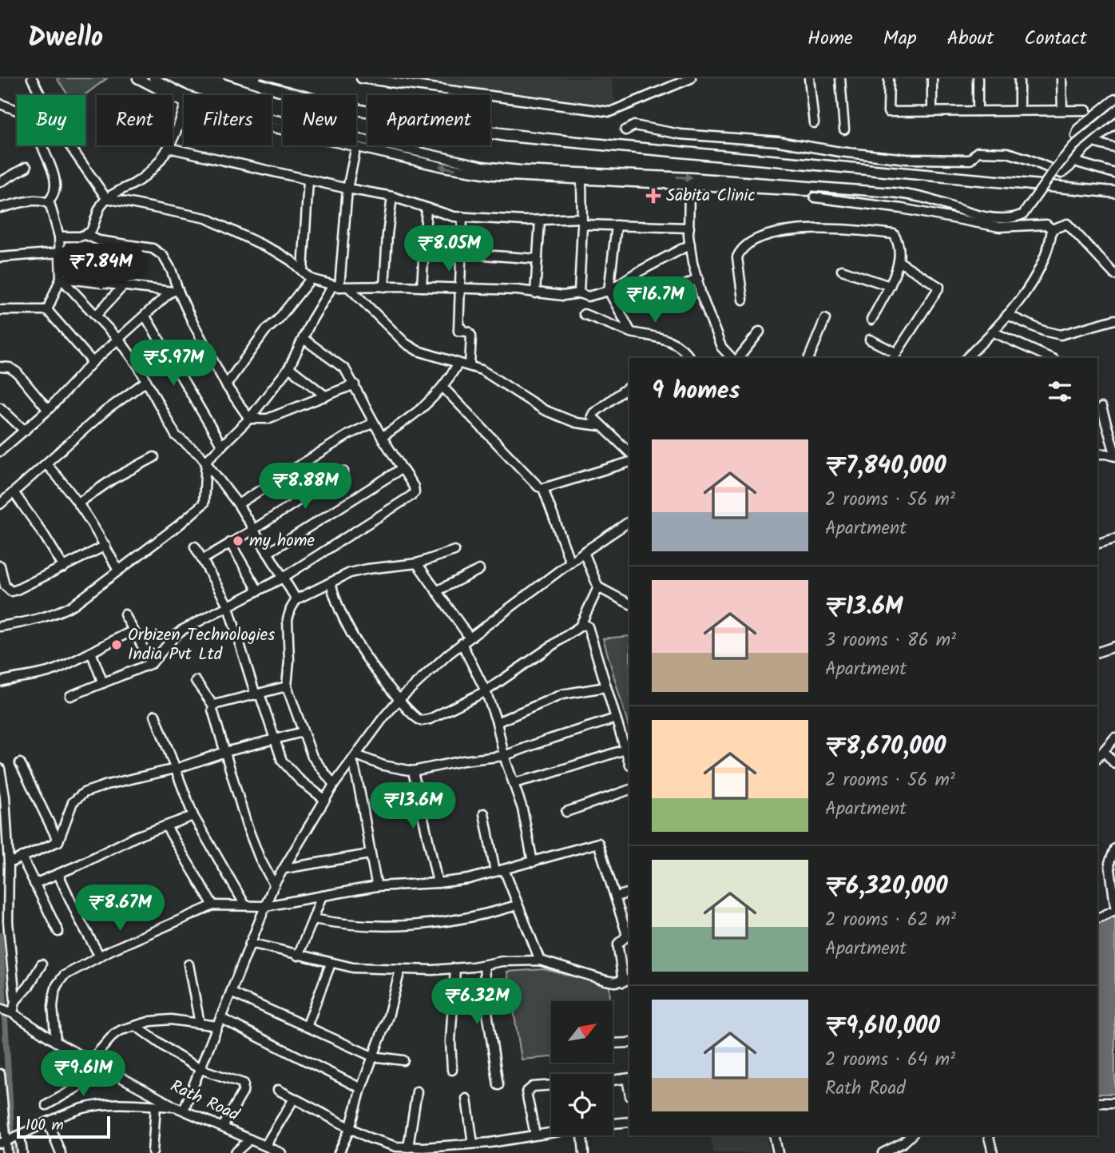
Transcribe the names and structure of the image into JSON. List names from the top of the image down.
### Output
{
  "streets": {
    "street": ["Rath Road"]
  },
  "places": {
    "health": ["Sabita Clinic"],
    "other": ["my home", "Orbizen Technologies India Pvt Ltd"]
  },
  "scale_bar": "100 m",
  "north": "top right",
  "page": {
    "header": "Dwello",
    "nav": [
      "Home",
      "Map",
      "About",
      "Contact"
    ],
    "chip": [
      "Buy",
      "Rent",
      "Filters",
      "New",
      "Apartment"
    ],
    "price": [
      "₹8.05M",
      "₹7.84M",
      "₹16.7M",
      "₹5.97M",
      "₹8.88M",
      "₹13.6M",
      "₹8.67M",
      "₹6.32M",
      "₹9.61M"
    ],
    "heading": "9 homes",
    "list": [
      {
        "name": "₹7,840,000",
        "note": "2 rooms · 56 m² · Apartment"
      },
      {
        "name": "₹13.6M",
        "note": "3 rooms · 86 m² · Apartment"
      },
      {
        "name": "₹8,670,000",
        "note": "2 rooms · 56 m² · Apartment"
      },
      {
        "name": "₹6,320,000",
        "note": "2 rooms · 62 m² · Apartment"
      },
      {
        "name": "₹9,610,000",
        "note": "2 rooms · 64 m² · Rath Road"
      }
    ],
    "scale": "100 m"
  }
}
